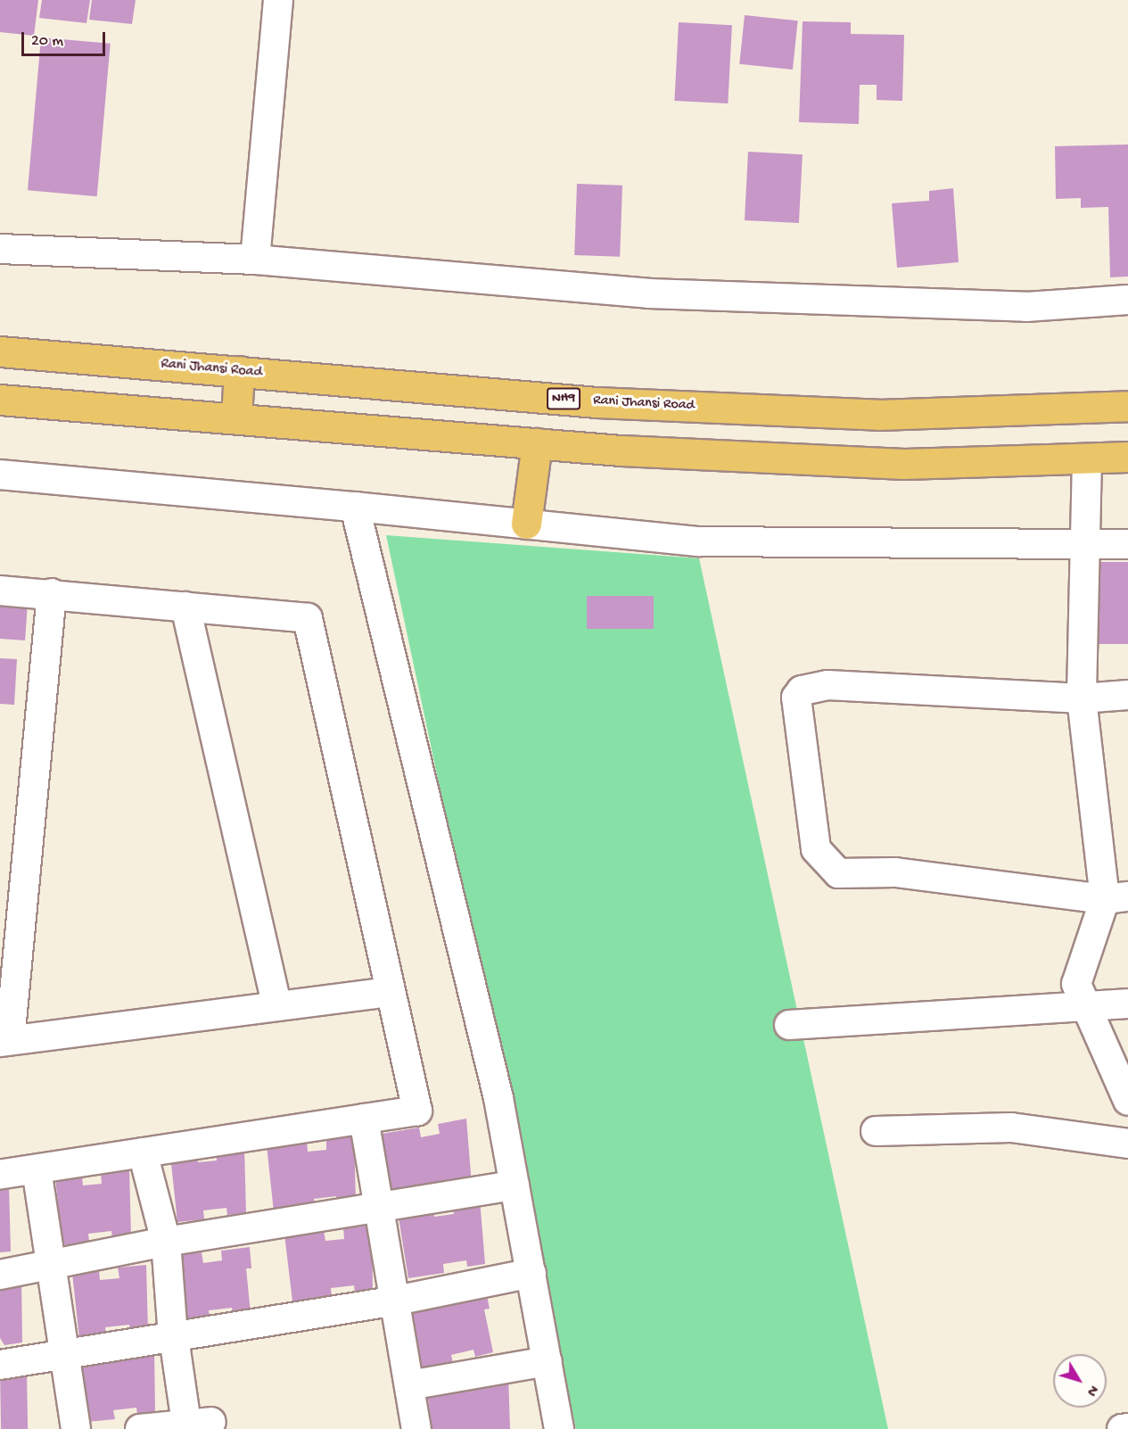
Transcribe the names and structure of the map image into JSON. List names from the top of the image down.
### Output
{
  "streets": {
    "highway": ["Rani Jhansi Road", "NH9"]
  },
  "scale_bar": "20 m",
  "north": "bottom right"
}
